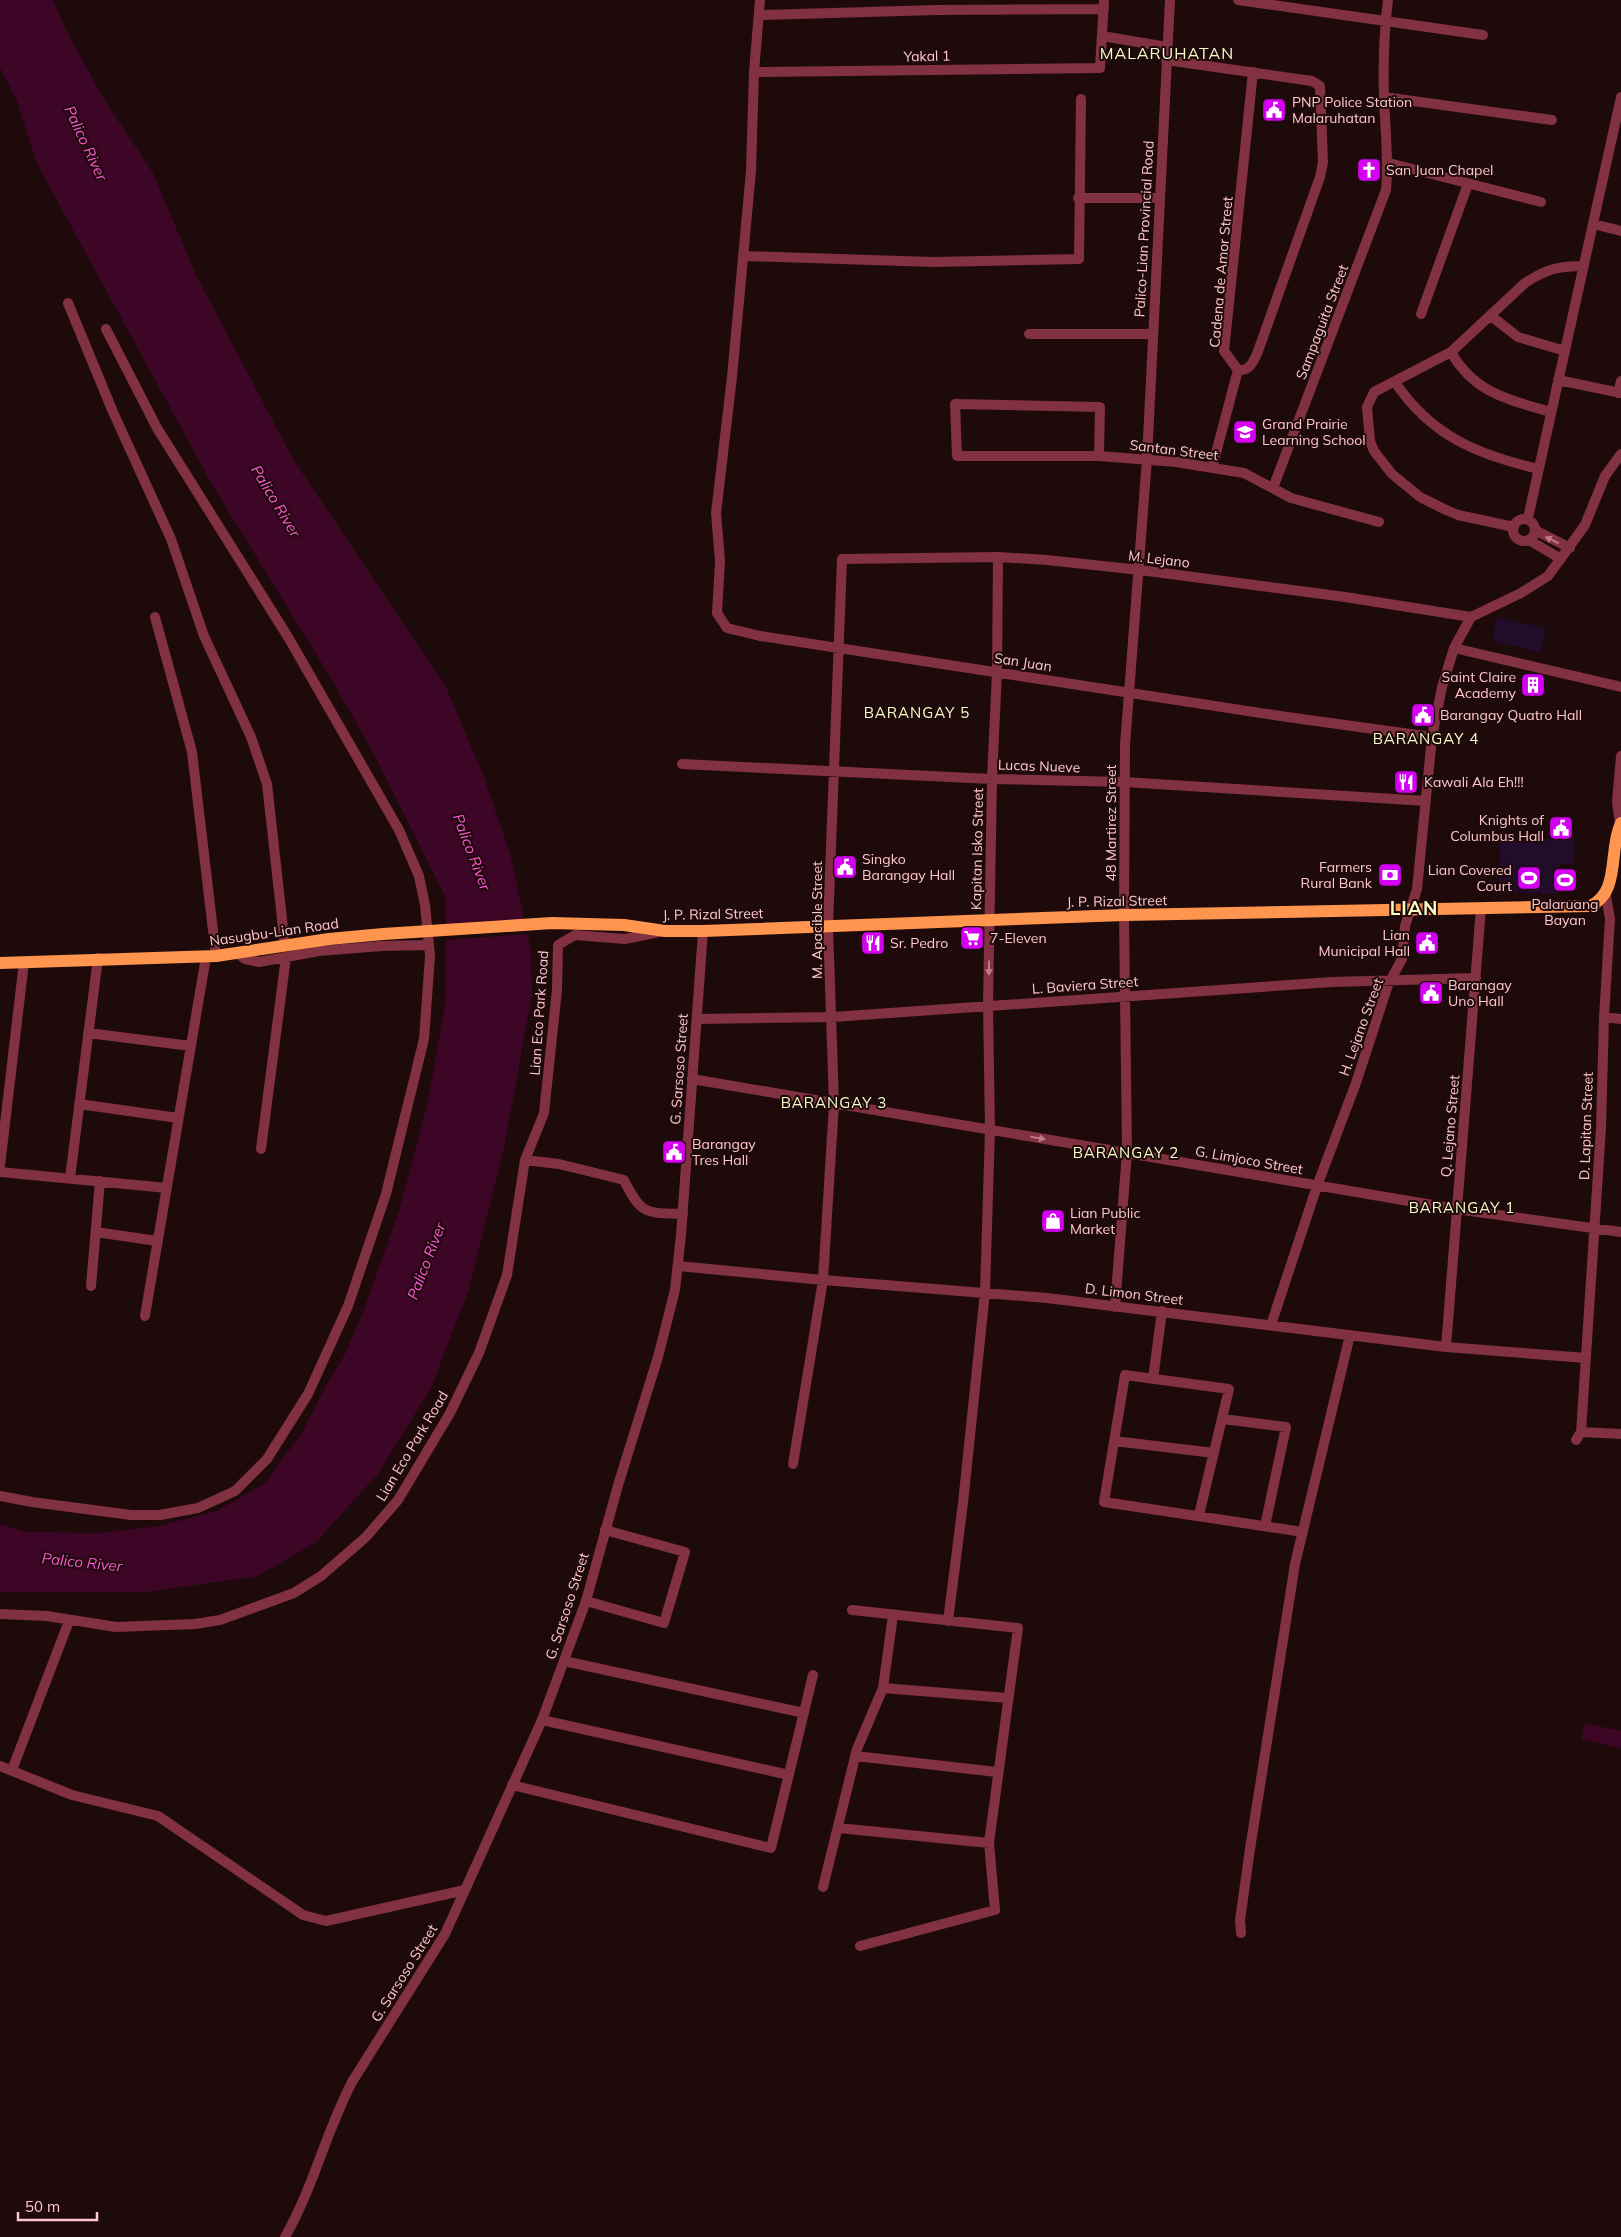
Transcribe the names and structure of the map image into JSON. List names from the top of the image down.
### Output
{
  "streets": {
    "main road": ["J. P. Rizal Street", "Nasugbu-Lian Road"],
    "street": [
      "Yakal 1",
      "Palico-Lian Provincial Road",
      "Cadena de Amor Street",
      "Sampaguita Street",
      "Santan Street",
      "M. Lejano",
      "San Juan",
      "Lucas Nueve",
      "48 Martirez Street",
      "Kapitan Isko Street",
      "M. Apacible Street",
      "L. Baviera Street",
      "Lian Eco Park Road",
      "H. Lejano Street",
      "G. Sarsoso Street",
      "Q. Lejano Street",
      "D. Lapitan Street",
      "G. Limjoco Street",
      "D. Limon Street"
    ]
  },
  "crossings": [
    ["Yakal 1", "San Juan"],
    ["Palico-Lian Provincial Road", "Santan Street"],
    ["Palico-Lian Provincial Road", "48 Martirez Street"],
    ["Sampaguita Street", "Santan Street"],
    ["Santan Street", "48 Martirez Street"],
    ["M. Lejano", "48 Martirez Street"],
    ["M. Lejano", "Kapitan Isko Street"],
    ["M. Lejano", "M. Apacible Street"],
    ["M. Lejano", "H. Lejano Street"],
    ["San Juan", "48 Martirez Street"],
    ["San Juan", "Kapitan Isko Street"],
    ["San Juan", "M. Apacible Street"],
    ["San Juan", "H. Lejano Street"],
    ["Lucas Nueve", "48 Martirez Street"],
    ["Lucas Nueve", "Kapitan Isko Street"],
    ["Lucas Nueve", "M. Apacible Street"],
    ["Lucas Nueve", "H. Lejano Street"],
    ["48 Martirez Street", "J. P. Rizal Street"],
    ["48 Martirez Street", "L. Baviera Street"],
    ["48 Martirez Street", "G. Limjoco Street"],
    ["48 Martirez Street", "D. Limon Street"],
    ["Kapitan Isko Street", "J. P. Rizal Street"],
    ["Kapitan Isko Street", "L. Baviera Street"],
    ["Kapitan Isko Street", "G. Limjoco Street"],
    ["Kapitan Isko Street", "D. Limon Street"],
    ["J. P. Rizal Street", "M. Apacible Street"],
    ["J. P. Rizal Street", "Nasugbu-Lian Road"],
    ["J. P. Rizal Street", "Lian Eco Park Road"],
    ["J. P. Rizal Street", "H. Lejano Street"],
    ["J. P. Rizal Street", "G. Sarsoso Street"],
    ["J. P. Rizal Street", "Q. Lejano Street"],
    ["J. P. Rizal Street", "D. Lapitan Street"],
    ["M. Apacible Street", "L. Baviera Street"],
    ["M. Apacible Street", "G. Limjoco Street"],
    ["M. Apacible Street", "D. Limon Street"],
    ["L. Baviera Street", "H. Lejano Street"],
    ["L. Baviera Street", "G. Sarsoso Street"],
    ["L. Baviera Street", "Q. Lejano Street"],
    ["H. Lejano Street", "G. Limjoco Street"],
    ["H. Lejano Street", "D. Limon Street"],
    ["G. Sarsoso Street", "G. Limjoco Street"],
    ["G. Sarsoso Street", "D. Limon Street"],
    ["Q. Lejano Street", "G. Limjoco Street"],
    ["Q. Lejano Street", "D. Limon Street"],
    ["D. Lapitan Street", "G. Limjoco Street"],
    ["D. Lapitan Street", "D. Limon Street"]
  ],
  "districts": [
    "MALARUHATAN",
    "BARANGAY 5",
    "BARANGAY 4",
    "LIAN",
    "BARANGAY 3",
    "BARANGAY 2",
    "BARANGAY 1"
  ],
  "water": ["Palico River"],
  "places": {
    "public building": [
      "PNP Police Station Malaruhatan",
      "Barangay Quatro Hall",
      "Knights of Columbus Hall",
      "Singko Barangay Hall",
      "Lian Municipal Hall",
      "Barangay Uno Hall",
      "Barangay Tres Hall"
    ],
    "church": ["San Juan Chapel"],
    "school or university": ["Grand Prairie Learning School"],
    "building": ["Saint Claire Academy"],
    "restaurant": ["Kawali Ala Eh!!!", "Sr. Pedro"],
    "bank": ["Farmers Rural Bank"],
    "sports": ["Lian Covered Court", "Palaruang Bayan"],
    "supermarket": ["7-Eleven"],
    "shop": ["Lian Public Market"]
  },
  "scale_bar": "50 m"
}
